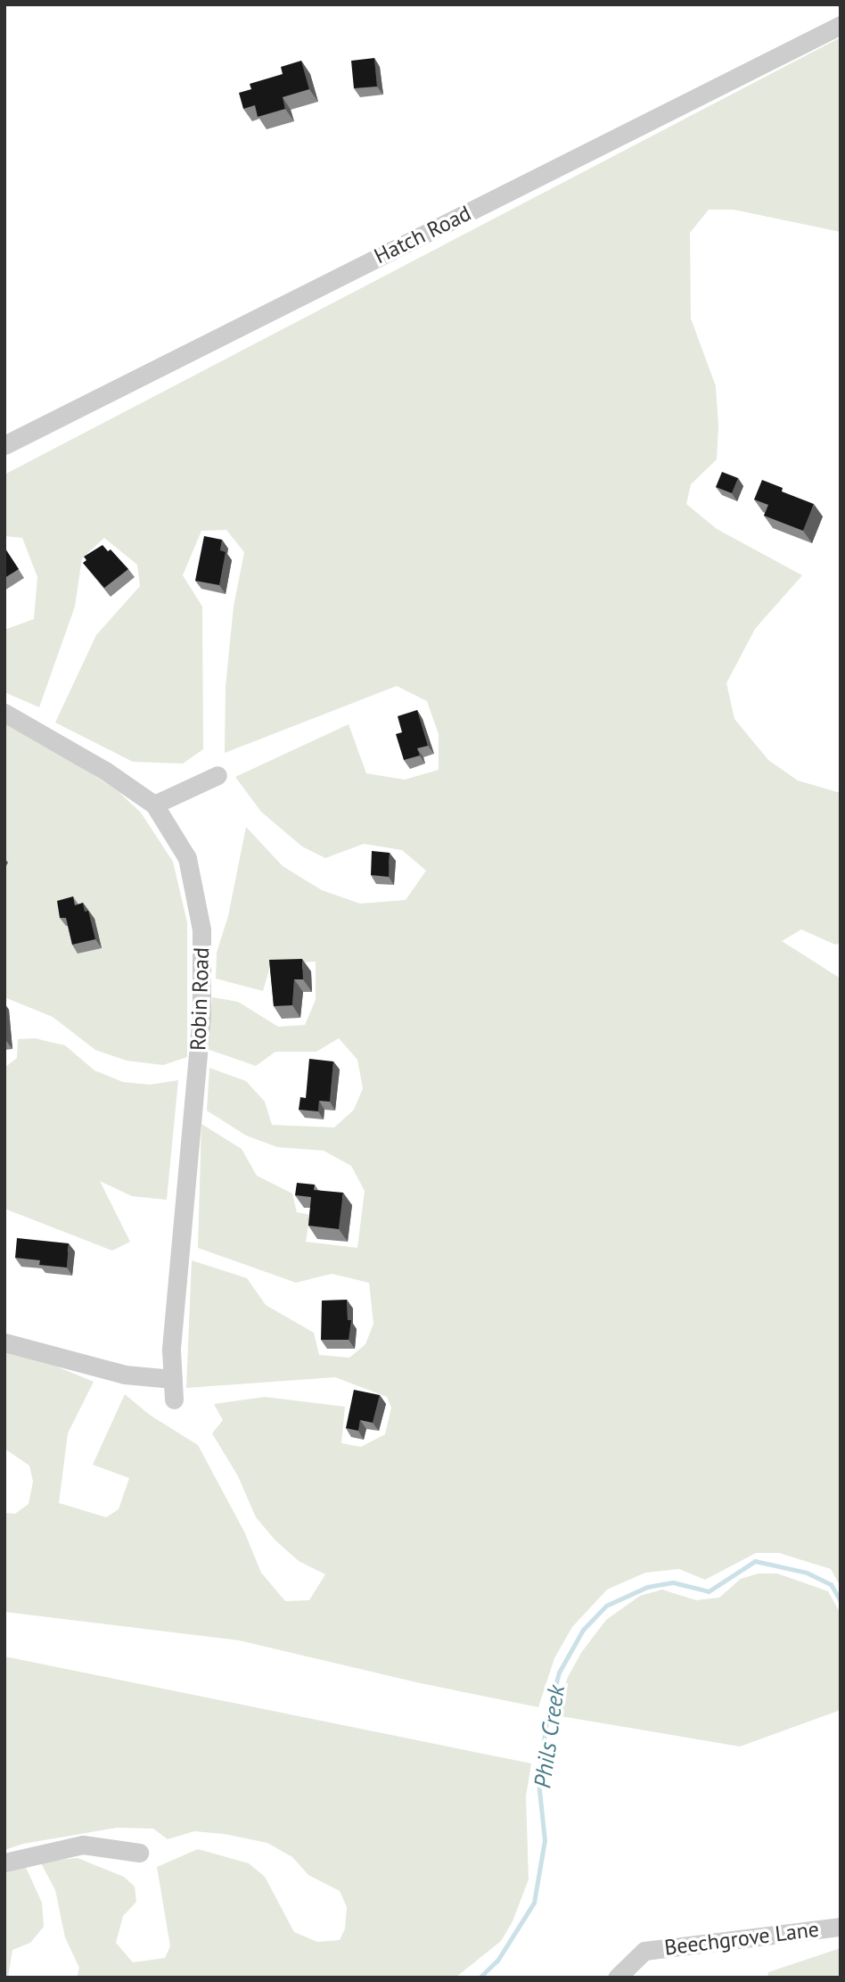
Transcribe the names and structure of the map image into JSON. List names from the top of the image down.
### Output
{
  "streets": {
    "street": ["Hatch Road", "Robin Road", "Beechgrove Lane"]
  },
  "water": ["Phils Creek"]
}
